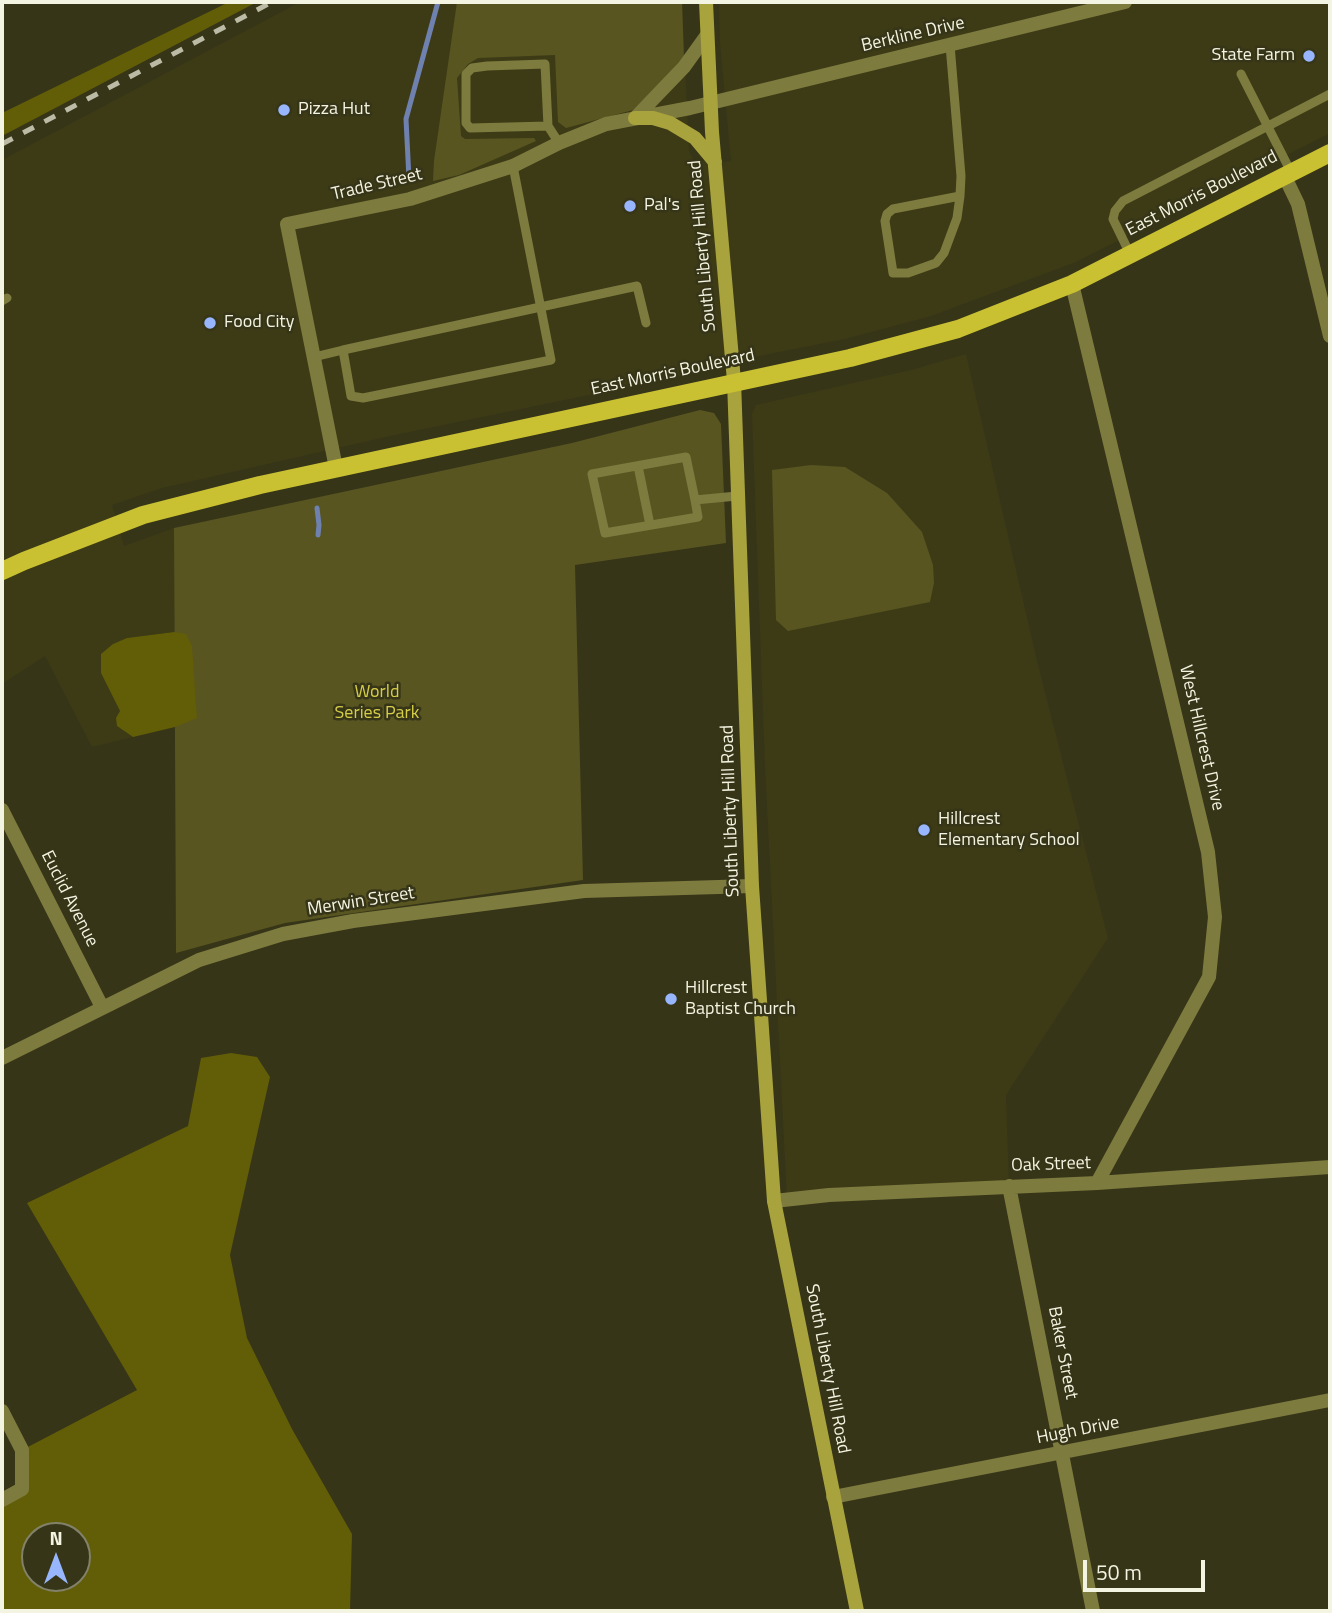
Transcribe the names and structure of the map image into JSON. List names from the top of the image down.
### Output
{
  "streets": {
    "main road": ["East Morris Boulevard"],
    "street": [
      "Berkline Drive",
      "Trade Street",
      "South Liberty Hill Road",
      "West Hillcrest Drive",
      "Euclid Avenue",
      "Merwin Street",
      "Oak Street",
      "Baker Street",
      "Hugh Drive"
    ]
  },
  "crossings": [
    ["Berkline Drive", "Trade Street"],
    ["Berkline Drive", "South Liberty Hill Road"],
    ["Trade Street", "East Morris Boulevard"],
    ["Trade Street", "South Liberty Hill Road"],
    ["East Morris Boulevard", "South Liberty Hill Road"],
    ["East Morris Boulevard", "West Hillcrest Drive"],
    ["South Liberty Hill Road", "Merwin Street"],
    ["South Liberty Hill Road", "Oak Street"],
    ["South Liberty Hill Road", "Hugh Drive"],
    ["West Hillcrest Drive", "Oak Street"],
    ["Euclid Avenue", "Merwin Street"],
    ["Oak Street", "Baker Street"],
    ["Baker Street", "Hugh Drive"]
  ],
  "parks": ["World Series Park"],
  "places": [
    "State Farm",
    "Pizza Hut",
    "Pal's",
    "Food City",
    "Hillcrest Elementary School",
    "Hillcrest Baptist Church"
  ],
  "scale_bar": "50 m",
  "north": "top"
}
